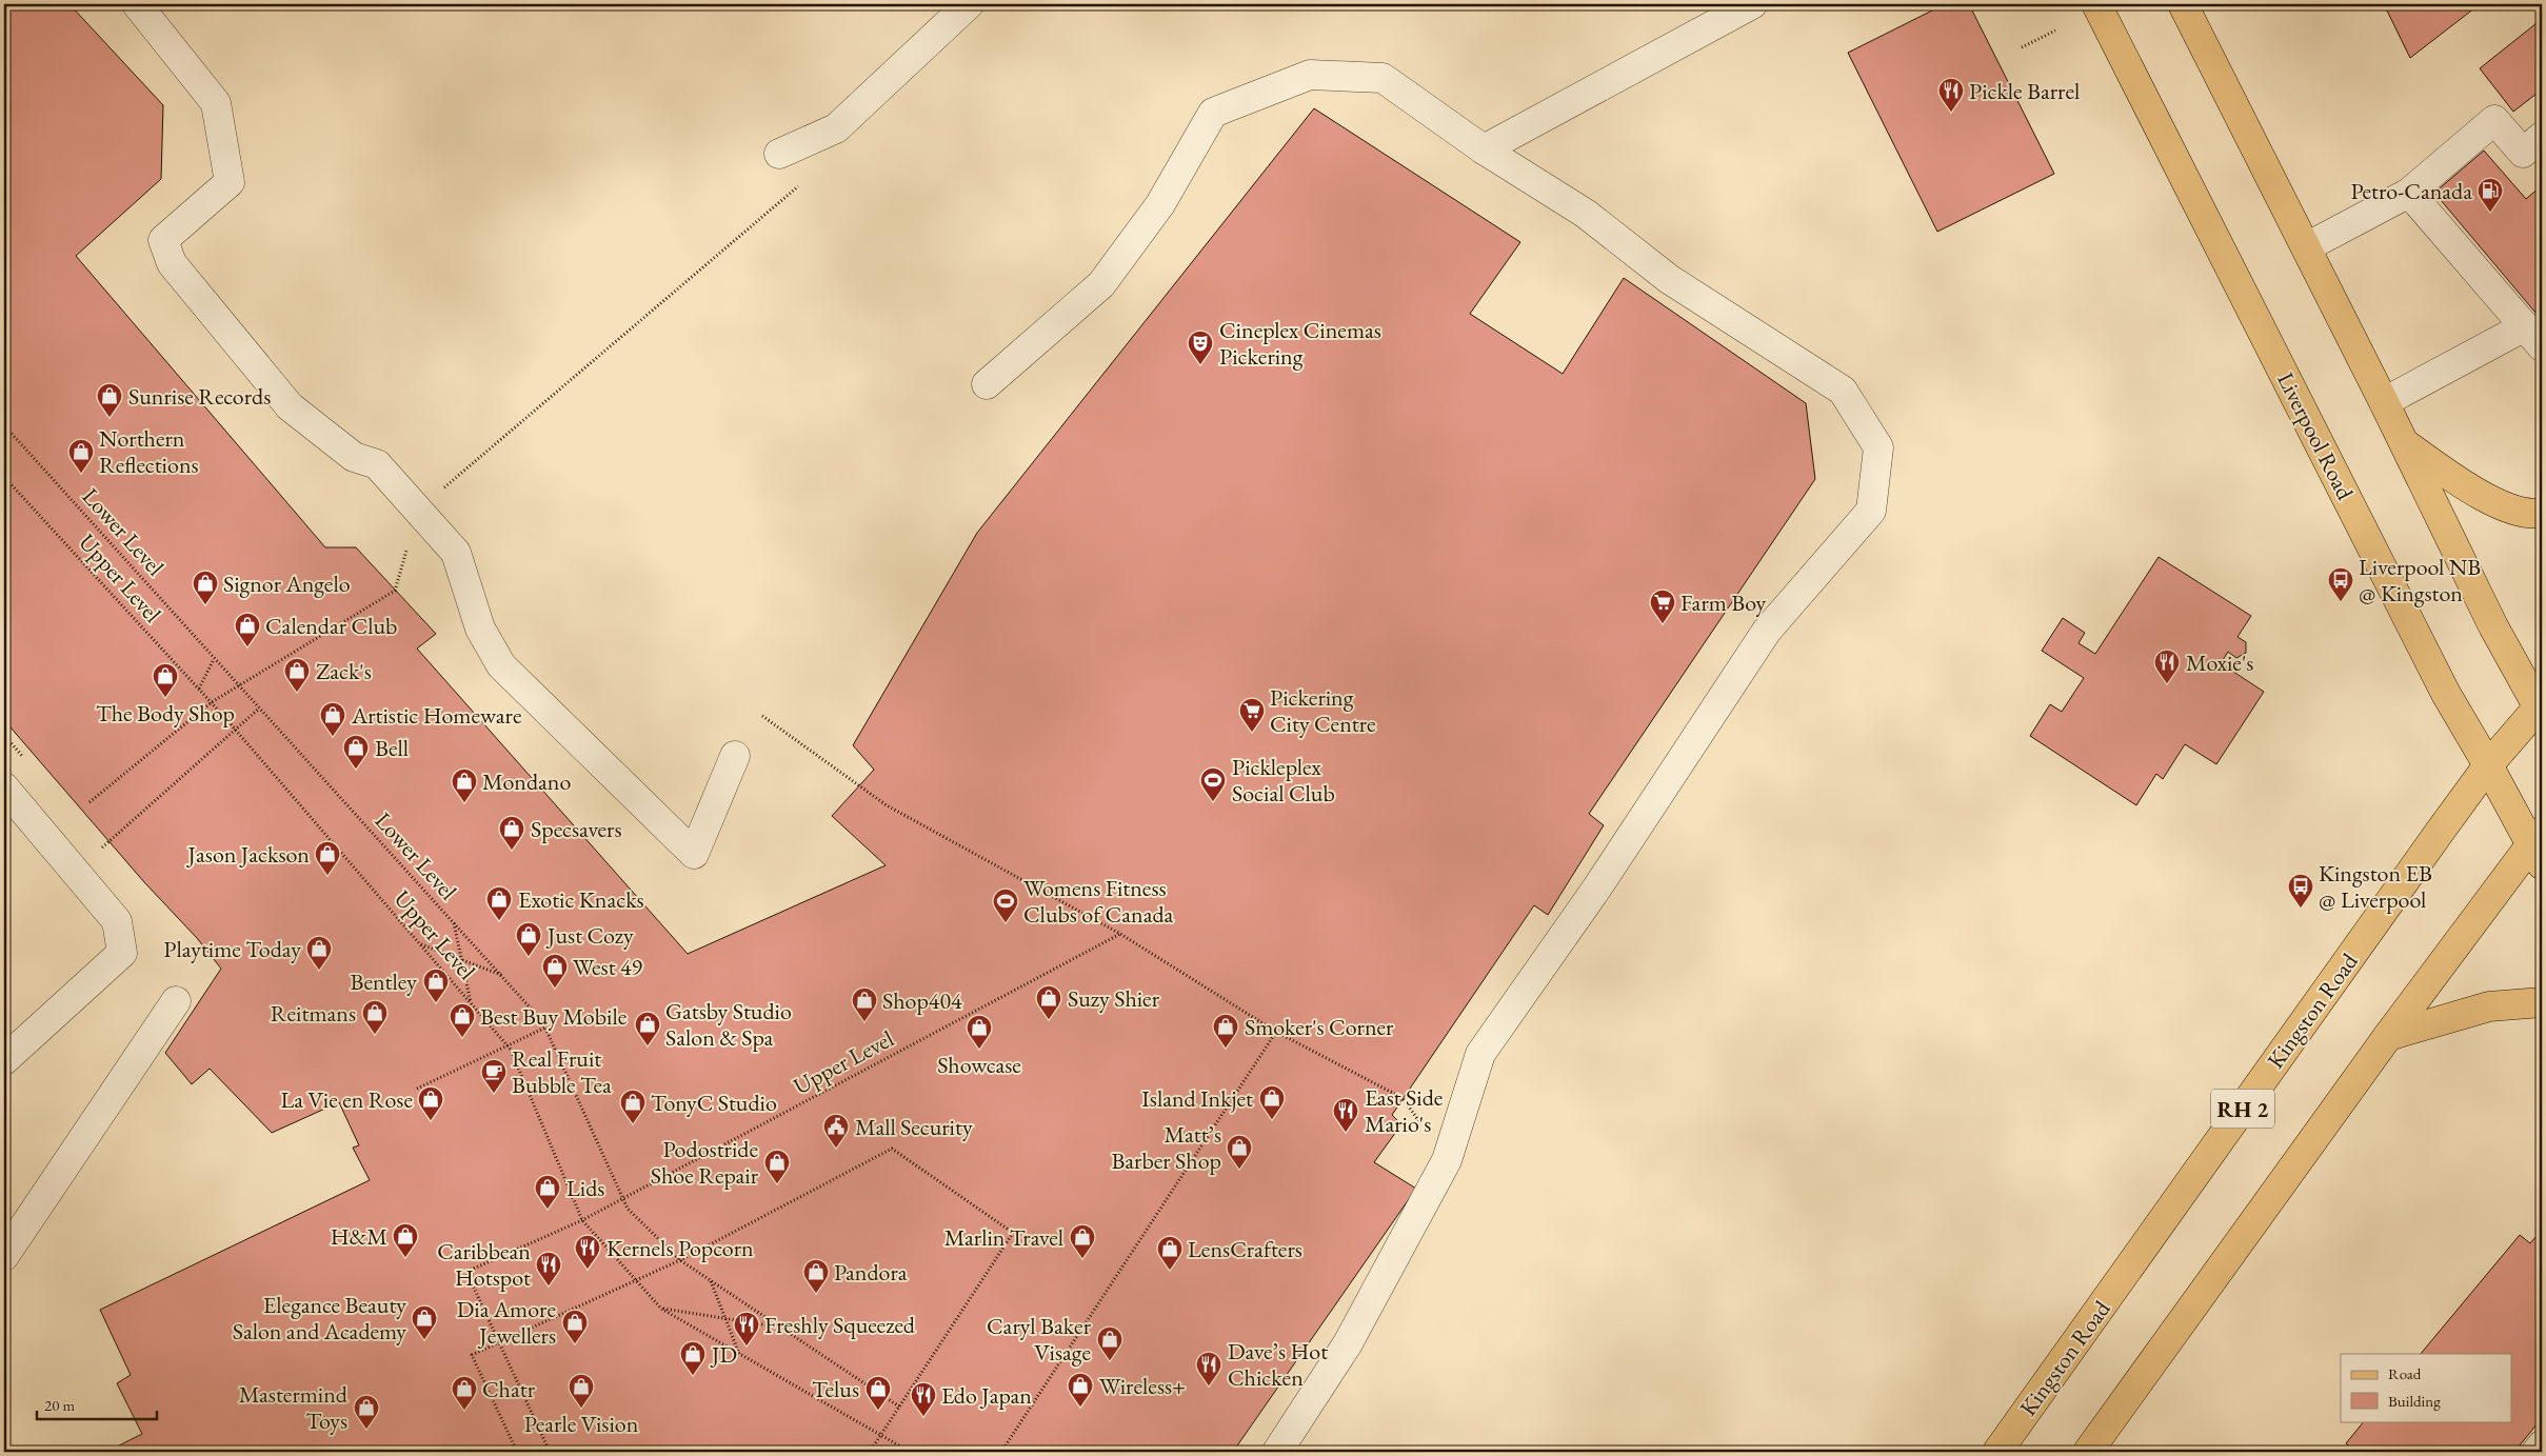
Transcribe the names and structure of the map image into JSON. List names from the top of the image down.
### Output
{
  "streets": {
    "main road": ["Liverpool Road", "Kingston Road", "RH 2"],
    "path": ["Lower Level", "Upper Level"]
  },
  "crossings": [
    ["Liverpool Road", "Kingston Road"]
  ],
  "places": {
    "restaurant": [
      "Pickle Barrel",
      "Moxie's",
      "East Side Mario's",
      "Kernels Popcorn",
      "Caribbean Hotspot",
      "Freshly Squeezed",
      "Dave’s Hot Chicken",
      "Edo Japan"
    ],
    "fuel station": ["Petro-Canada"],
    "theatre": ["Cineplex Cinemas Pickering"],
    "shop": [
      "Sunrise Records",
      "Northern Reflections",
      "Signor Angelo",
      "Calendar Club",
      "Zack's",
      "The Body Shop",
      "Artistic Homeware",
      "Bell",
      "Mondano",
      "Specsavers",
      "Jason Jackson",
      "Exotic Knacks",
      "Just Cozy",
      "Playtime Today",
      "West 49",
      "Bentley",
      "Suzy Shier",
      "Shop404",
      "Reitmans",
      "Best Buy Mobile",
      "Gatsby Studio Salon & Spa",
      "Smoker's Corner",
      "Showcase",
      "Island Inkjet",
      "La Vie en Rose",
      "TonyC Studio",
      "Matt’s Barber Shop",
      "Podostride Shoe Repair",
      "Lids",
      "H&M",
      "Marlin Travel",
      "LensCrafters",
      "Pandora",
      "Elegance Beauty Salon and Academy",
      "Dia Amore Jewellers",
      "Caryl Baker Visage",
      "JD",
      "Wireless+",
      "Pearle Vision",
      "Chatr",
      "Telus",
      "Mastermind Toys"
    ],
    "bus stop": ["Liverpool NB @ Kingston", "Kingston EB @ Liverpool"],
    "supermarket": ["Farm Boy", "Pickering City Centre"],
    "sports": ["Pickleplex Social Club", "Womens Fitness Clubs of Canada"],
    "cafe": ["Real Fruit Bubble Tea"],
    "public building": ["Mall Security"]
  },
  "legend": ["Road", "Building"],
  "scale_bar": "20 m"
}
